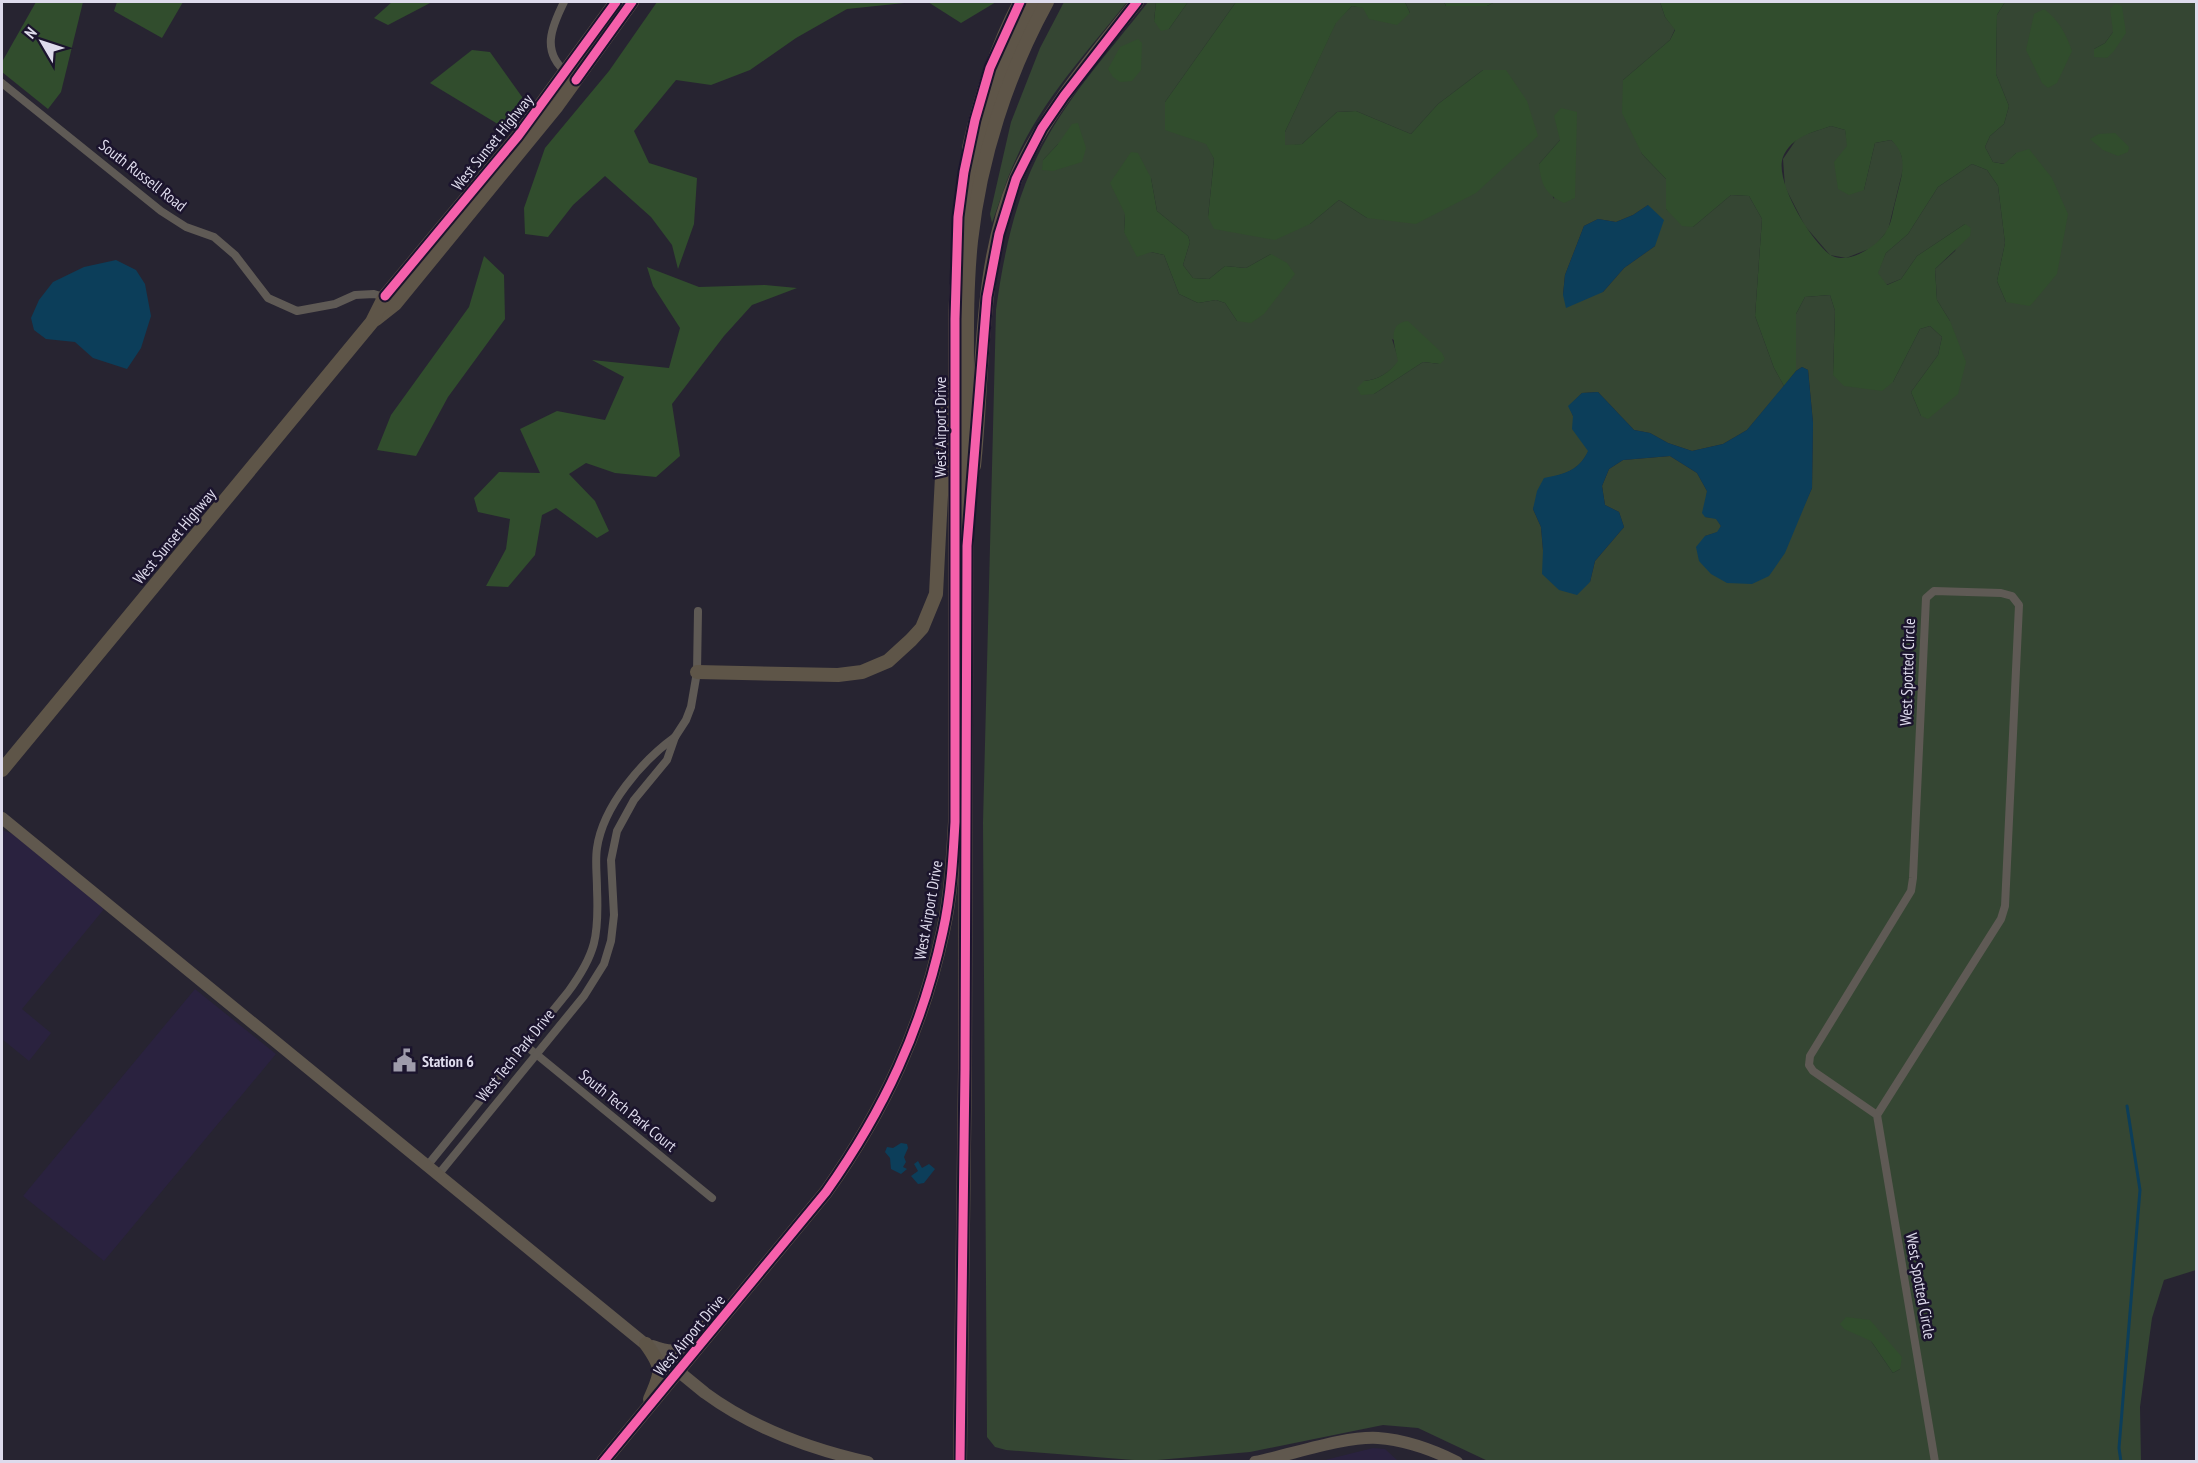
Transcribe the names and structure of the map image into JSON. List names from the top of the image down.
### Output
{
  "streets": {
    "main road": ["West Sunset Highway", "West Airport Drive"],
    "street": [
      "South Russell Road",
      "West Spotted Circle",
      "West Tech Park Drive",
      "South Tech Park Court"
    ]
  },
  "crossings": [
    ["West Sunset Highway", "South Russell Road"],
    ["West Tech Park Drive", "South Tech Park Court"]
  ],
  "places": {
    "public building": ["Station 6"]
  },
  "north": "top left"
}
